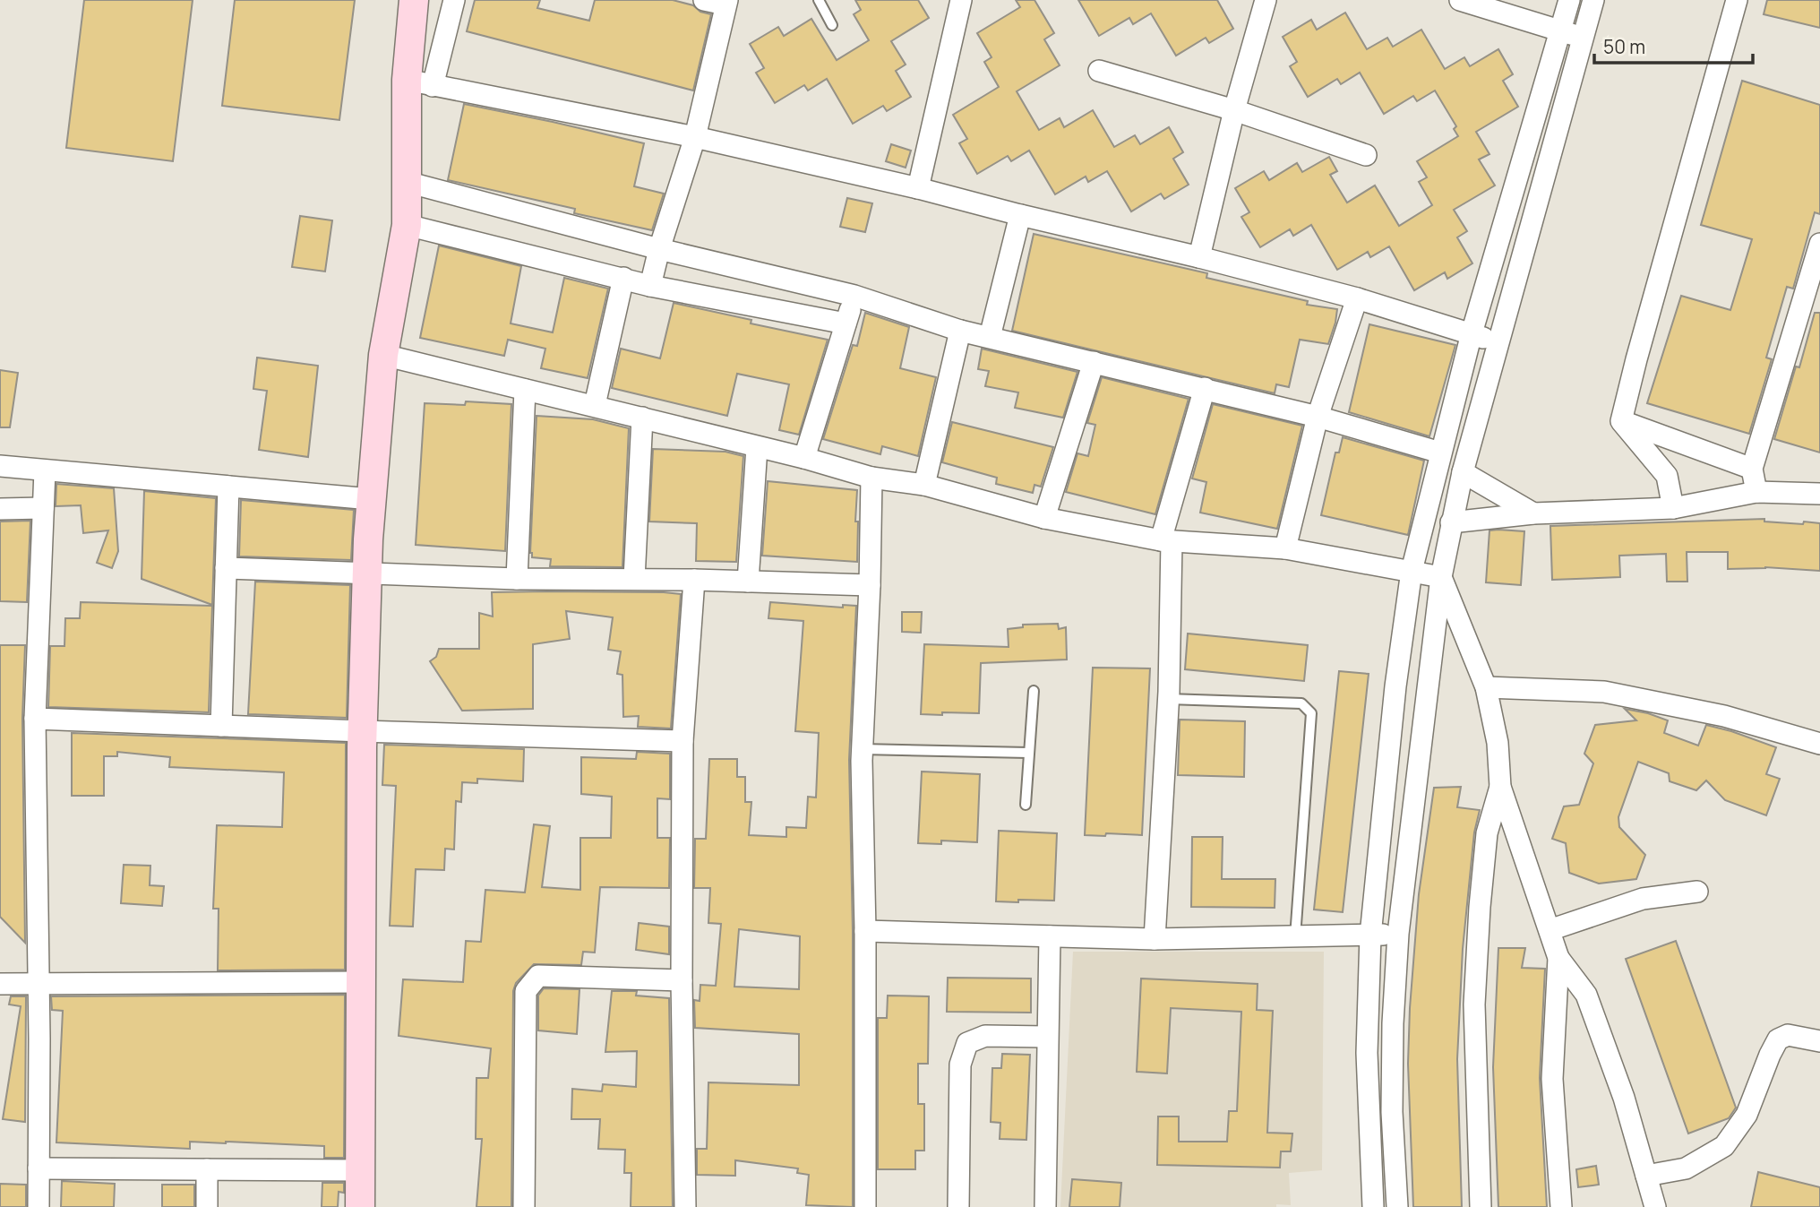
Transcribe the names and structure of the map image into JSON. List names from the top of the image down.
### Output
{
  "scale_bar": "50 m"
}
